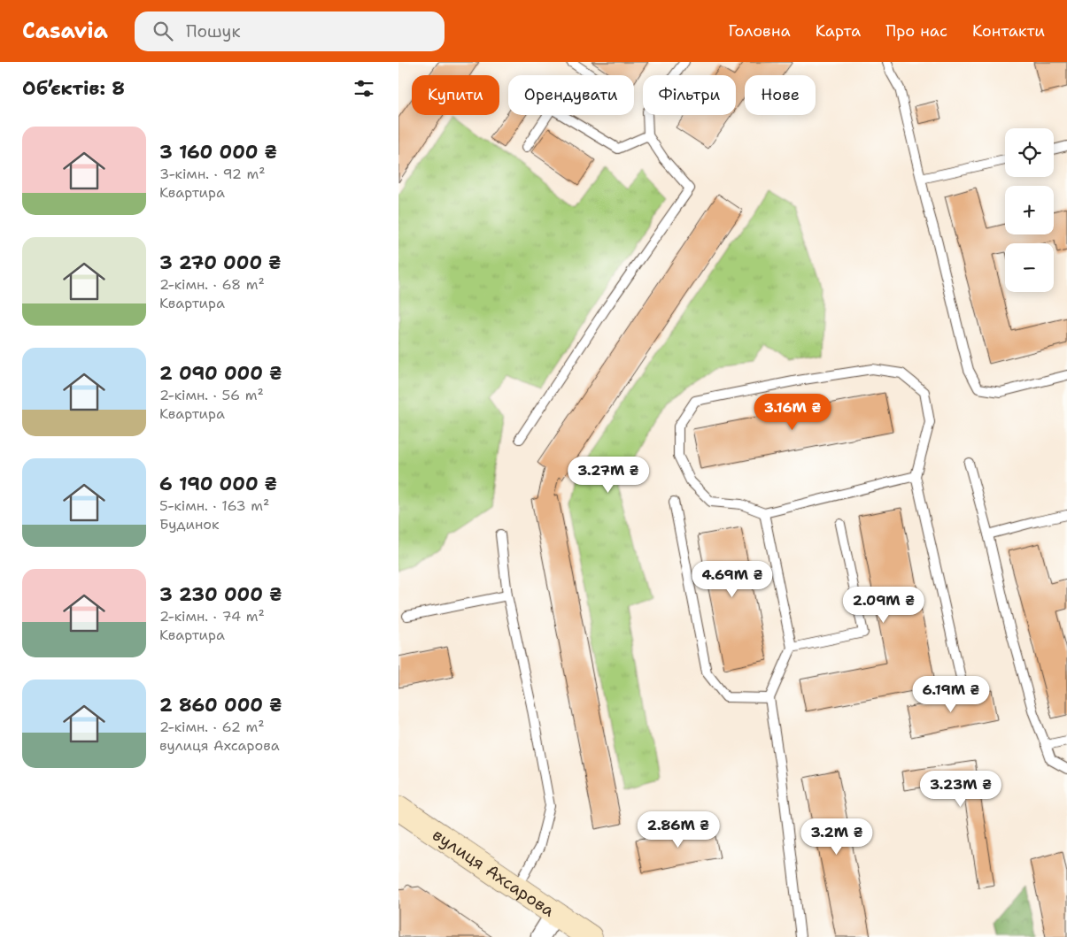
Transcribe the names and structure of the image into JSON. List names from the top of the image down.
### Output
{
  "streets": {
    "street": ["вулиця Ахсарова"]
  },
  "page": {
    "header": "Casavia",
    "search": "Пошук",
    "nav": [
      "Головна",
      "Карта",
      "Про нас",
      "Контакти"
    ],
    "heading": "Об’єктів: 8",
    "chip": [
      "Купити",
      "Орендувати",
      "Фільтри",
      "Нове"
    ],
    "list": [
      {
        "name": "3 160 000 ₴",
        "note": "3-кімн. · 92 m² · Квартира"
      },
      {
        "name": "3 270 000 ₴",
        "note": "2-кімн. · 68 m² · Квартира"
      },
      {
        "name": "2 090 000 ₴",
        "note": "2-кімн. · 56 m² · Квартира"
      },
      {
        "name": "6 190 000 ₴",
        "note": "5-кімн. · 163 m² · Будинок"
      },
      {
        "name": "3 230 000 ₴",
        "note": "2-кімн. · 74 m² · Квартира"
      },
      {
        "name": "2 860 000 ₴",
        "note": "2-кімн. · 62 m² · вулиця Ахсарова"
      }
    ],
    "map_buttons": ["+", "−"],
    "price": [
      "3.16M ₴",
      "3.27M ₴",
      "4.69M ₴",
      "2.09M ₴",
      "6.19M ₴",
      "3.23M ₴",
      "2.86M ₴",
      "3.2M ₴"
    ]
  }
}
